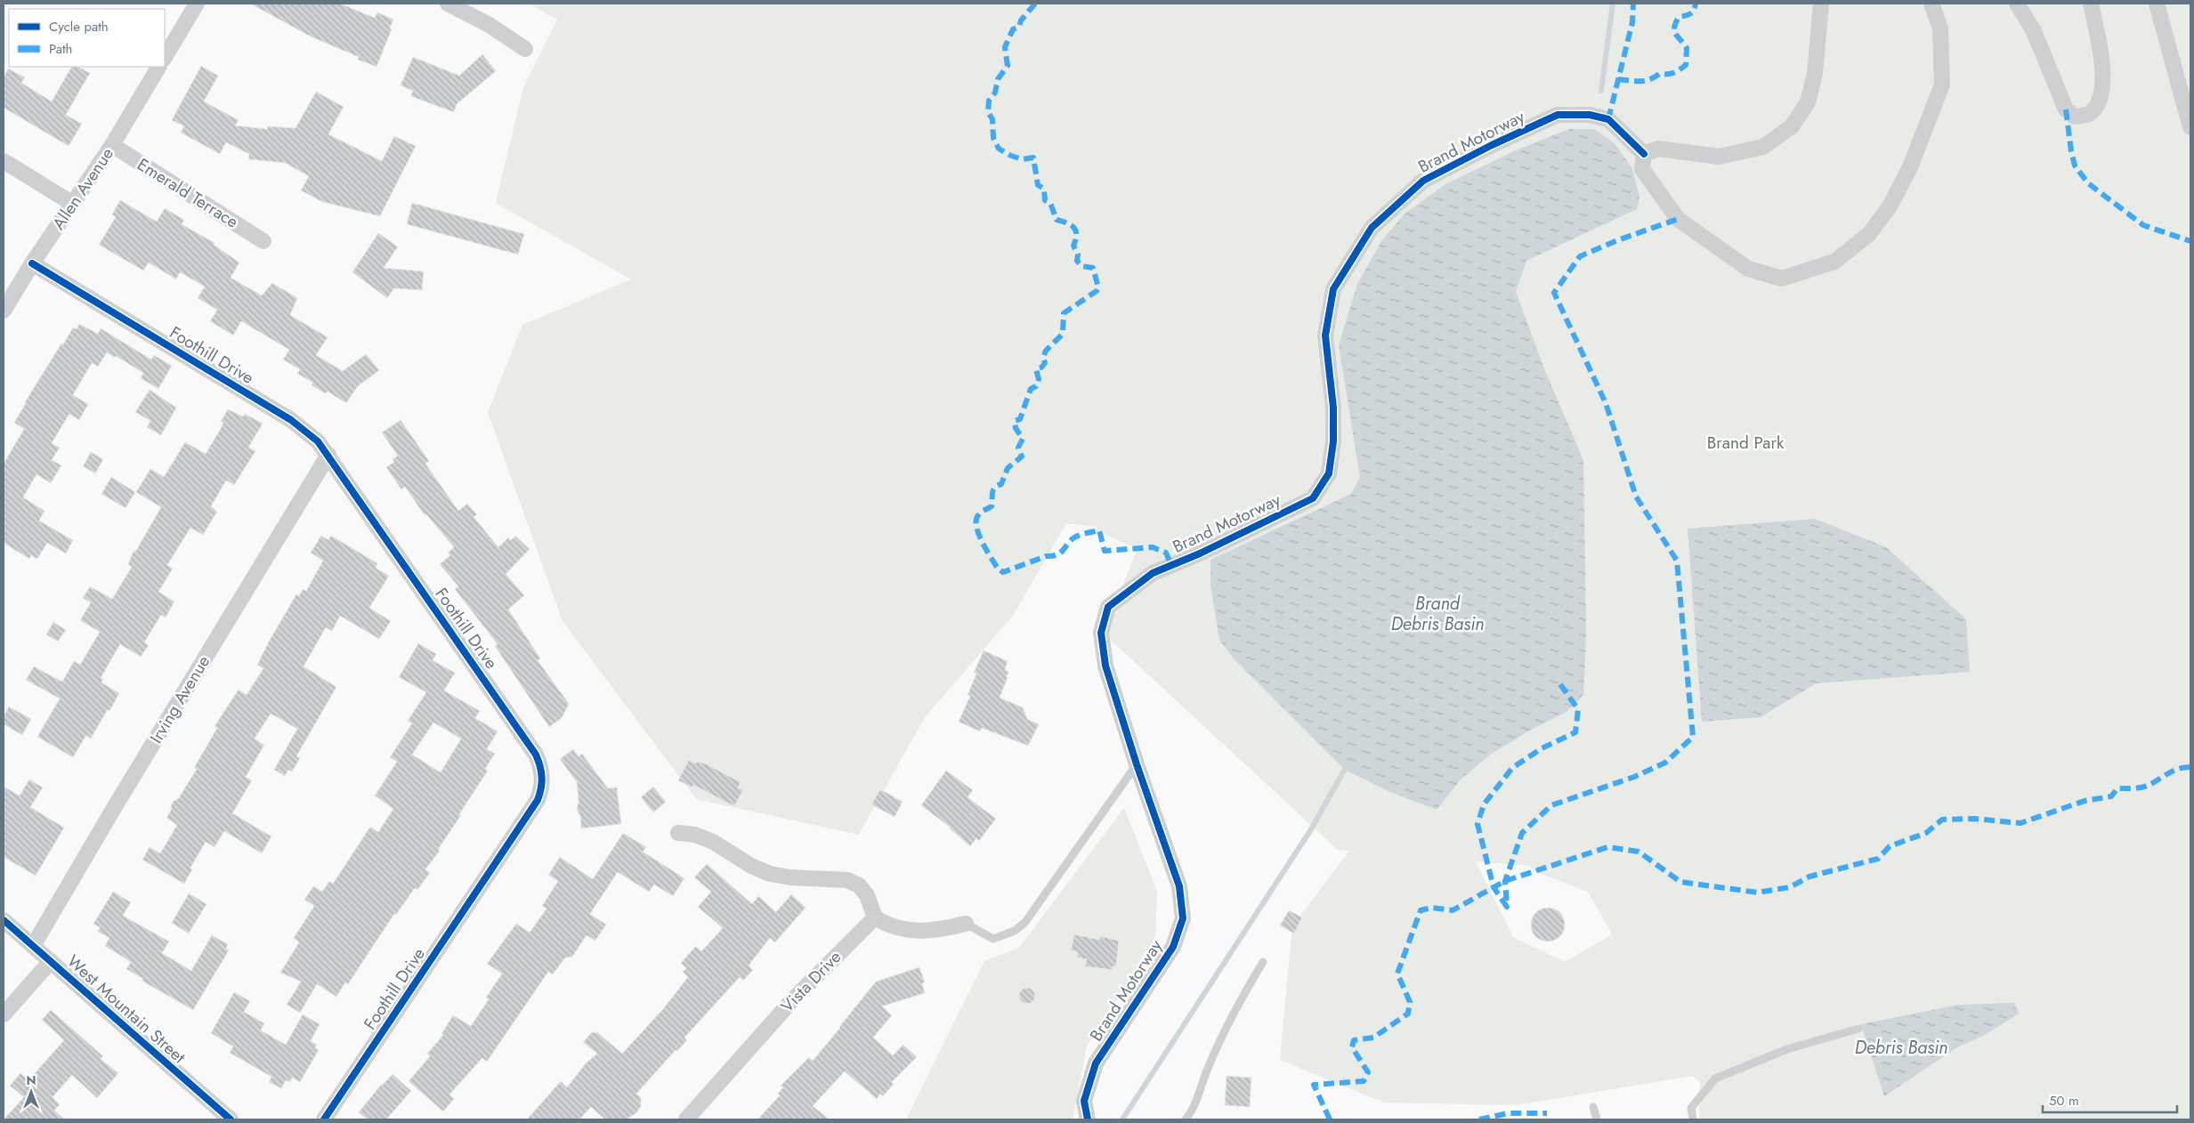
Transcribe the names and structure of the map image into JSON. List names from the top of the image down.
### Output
{
  "streets": {
    "street": [
      "Brand Motorway",
      "Allen Avenue",
      "Emerald Terrace",
      "Foothill Drive",
      "Irving Avenue",
      "Vista Drive",
      "West Mountain Street"
    ]
  },
  "crossings": [
    ["Allen Avenue", "Emerald Terrace"],
    ["Allen Avenue", "Foothill Drive"],
    ["Foothill Drive", "Irving Avenue"],
    ["Irving Avenue", "West Mountain Street"]
  ],
  "water": ["Brand Debris Basin", "Debris Basin"],
  "parks": ["Brand Park"],
  "legend": ["Cycle path", "Path"],
  "scale_bar": "50 m",
  "north": "top"
}
